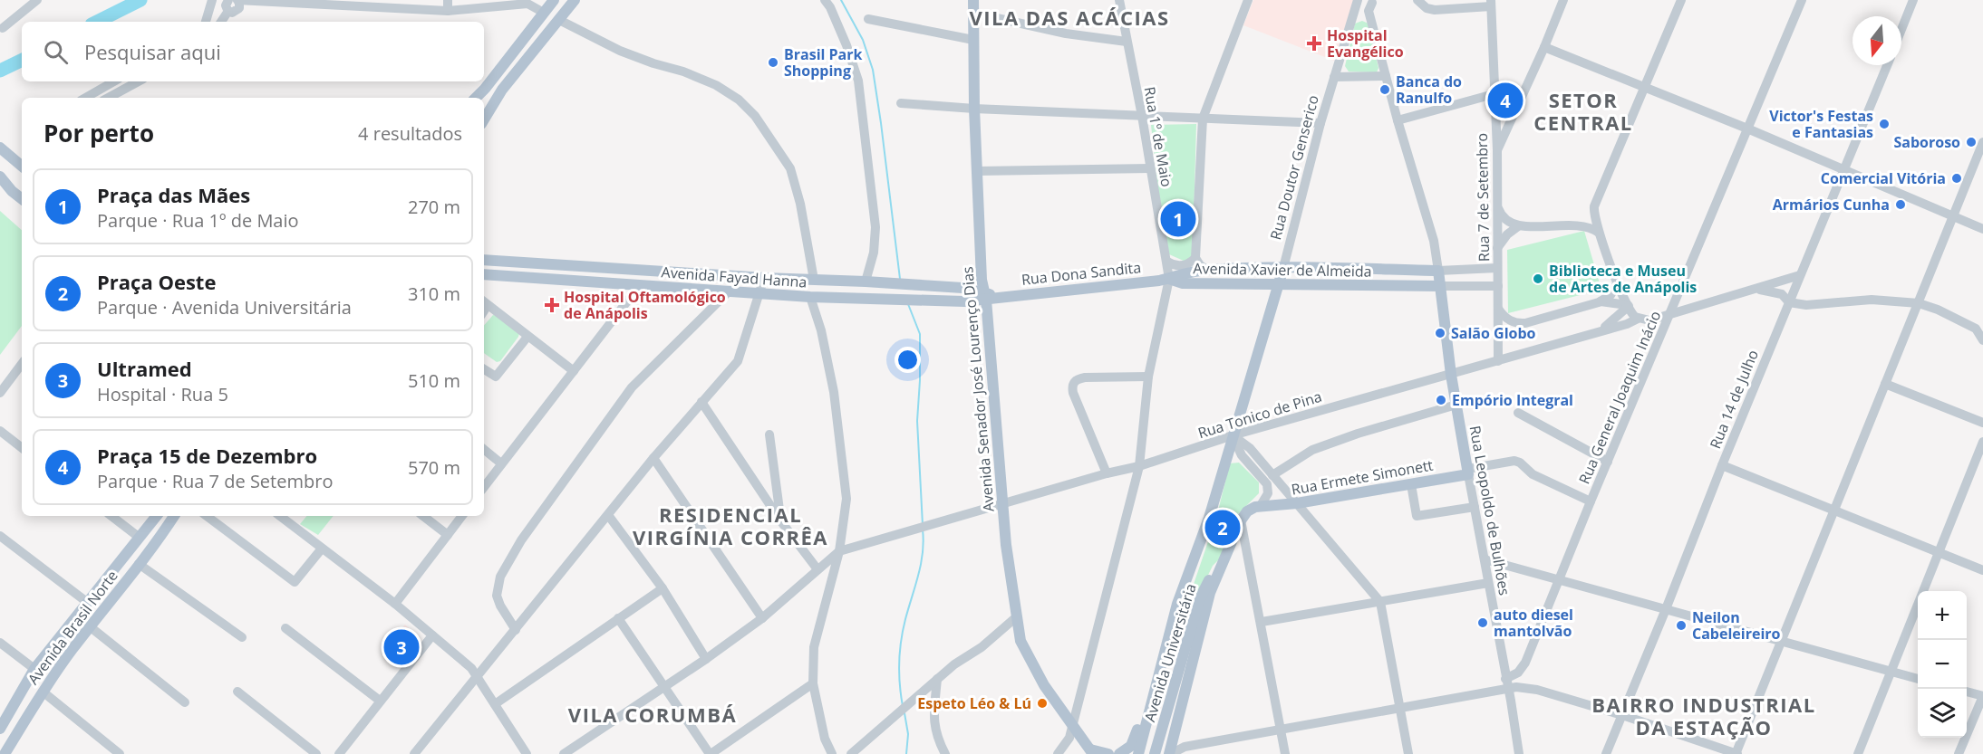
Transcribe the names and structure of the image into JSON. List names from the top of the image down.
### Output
{
  "streets": {
    "main road": [
      "Rua Doutor Genserico",
      "Avenida Xavier de Almeida",
      "Rua Dona Sandita",
      "Avenida Fayad Hanna",
      "Avenida Senador José Lourenço Dias",
      "Rua Ermete Simonett",
      "Rua Leopoldo de Bulhões",
      "Avenida Brasil Norte",
      "Avenida Universitária"
    ],
    "street": [
      "Rua 1º de Maio",
      "Rua 7 de Setembro",
      "Rua General Joaquim Inácio",
      "Rua 14 de Julho",
      "Rua Tonico de Pina"
    ]
  },
  "crossings": [
    ["Rua 1º de Maio", "Avenida Xavier de Almeida"],
    ["Rua 1º de Maio", "Rua Dona Sandita"],
    ["Rua 1º de Maio", "Avenida Senador José Lourenço Dias"],
    ["Rua 1º de Maio", "Rua Tonico de Pina"],
    ["Rua Doutor Genserico", "Avenida Xavier de Almeida"],
    ["Rua Doutor Genserico", "Rua Tonico de Pina"],
    ["Rua Doutor Genserico", "Avenida Universitária"],
    ["Rua 7 de Setembro", "Avenida Xavier de Almeida"],
    ["Rua 7 de Setembro", "Rua Tonico de Pina"],
    ["Avenida Xavier de Almeida", "Rua Dona Sandita"],
    ["Avenida Xavier de Almeida", "Rua Leopoldo de Bulhões"],
    ["Rua Dona Sandita", "Avenida Fayad Hanna"],
    ["Rua Dona Sandita", "Avenida Senador José Lourenço Dias"],
    ["Avenida Fayad Hanna", "Avenida Senador José Lourenço Dias"],
    ["Avenida Senador José Lourenço Dias", "Rua Tonico de Pina"],
    ["Rua General Joaquim Inácio", "Rua Tonico de Pina"],
    ["Rua General Joaquim Inácio", "Rua Ermete Simonett"],
    ["Rua General Joaquim Inácio", "Rua Leopoldo de Bulhões"],
    ["Rua Tonico de Pina", "Rua Leopoldo de Bulhões"],
    ["Rua Tonico de Pina", "Avenida Universitária"],
    ["Rua Ermete Simonett", "Rua Leopoldo de Bulhões"]
  ],
  "districts": [
    "VILA DAS ACÁCIAS",
    "SETOR CENTRAL",
    "RESIDENCIAL VIRGÍNIA CORRÊA",
    "BAIRRO INDUSTRIAL DA ESTAÇÃO",
    "VILA CORUMBÁ"
  ],
  "places": {
    "health": ["Hospital Evangélico", "Hospital Oftamológico de Anápolis"],
    "other": [
      "Brasil Park Shopping",
      "Banca do Ranulfo",
      "Victor's Festas e Fantasias",
      "Saboroso",
      "Comercial Vitória",
      "Armários Cunha",
      "Biblioteca e Museu de Artes de Anápolis",
      "Salão Globo",
      "Empório Integral",
      "auto diesel mantolvão",
      "Neilon Cabeleireiro",
      "Espeto Léo & Lú"
    ]
  },
  "north": "bottom",
  "page": {
    "search": "Pesquisar aqui",
    "pins": [
      "4",
      "1",
      "2",
      "3"
    ],
    "heading": ["Por perto", "4 resultados"],
    "list": [
      {
        "mark": "1",
        "name": "Praça das Mães",
        "note": "Parque · Rua 1º de Maio",
        "value": "270 m"
      },
      {
        "mark": "2",
        "name": "Praça Oeste",
        "note": "Parque · Avenida Universitária",
        "value": "310 m"
      },
      {
        "mark": "3",
        "name": "Ultramed",
        "note": "Hospital · Rua 5",
        "value": "510 m"
      },
      {
        "mark": "4",
        "name": "Praça 15 de Dezembro",
        "note": "Parque · Rua 7 de Setembro",
        "value": "570 m"
      }
    ],
    "map_buttons": ["+", "−"]
  }
}
